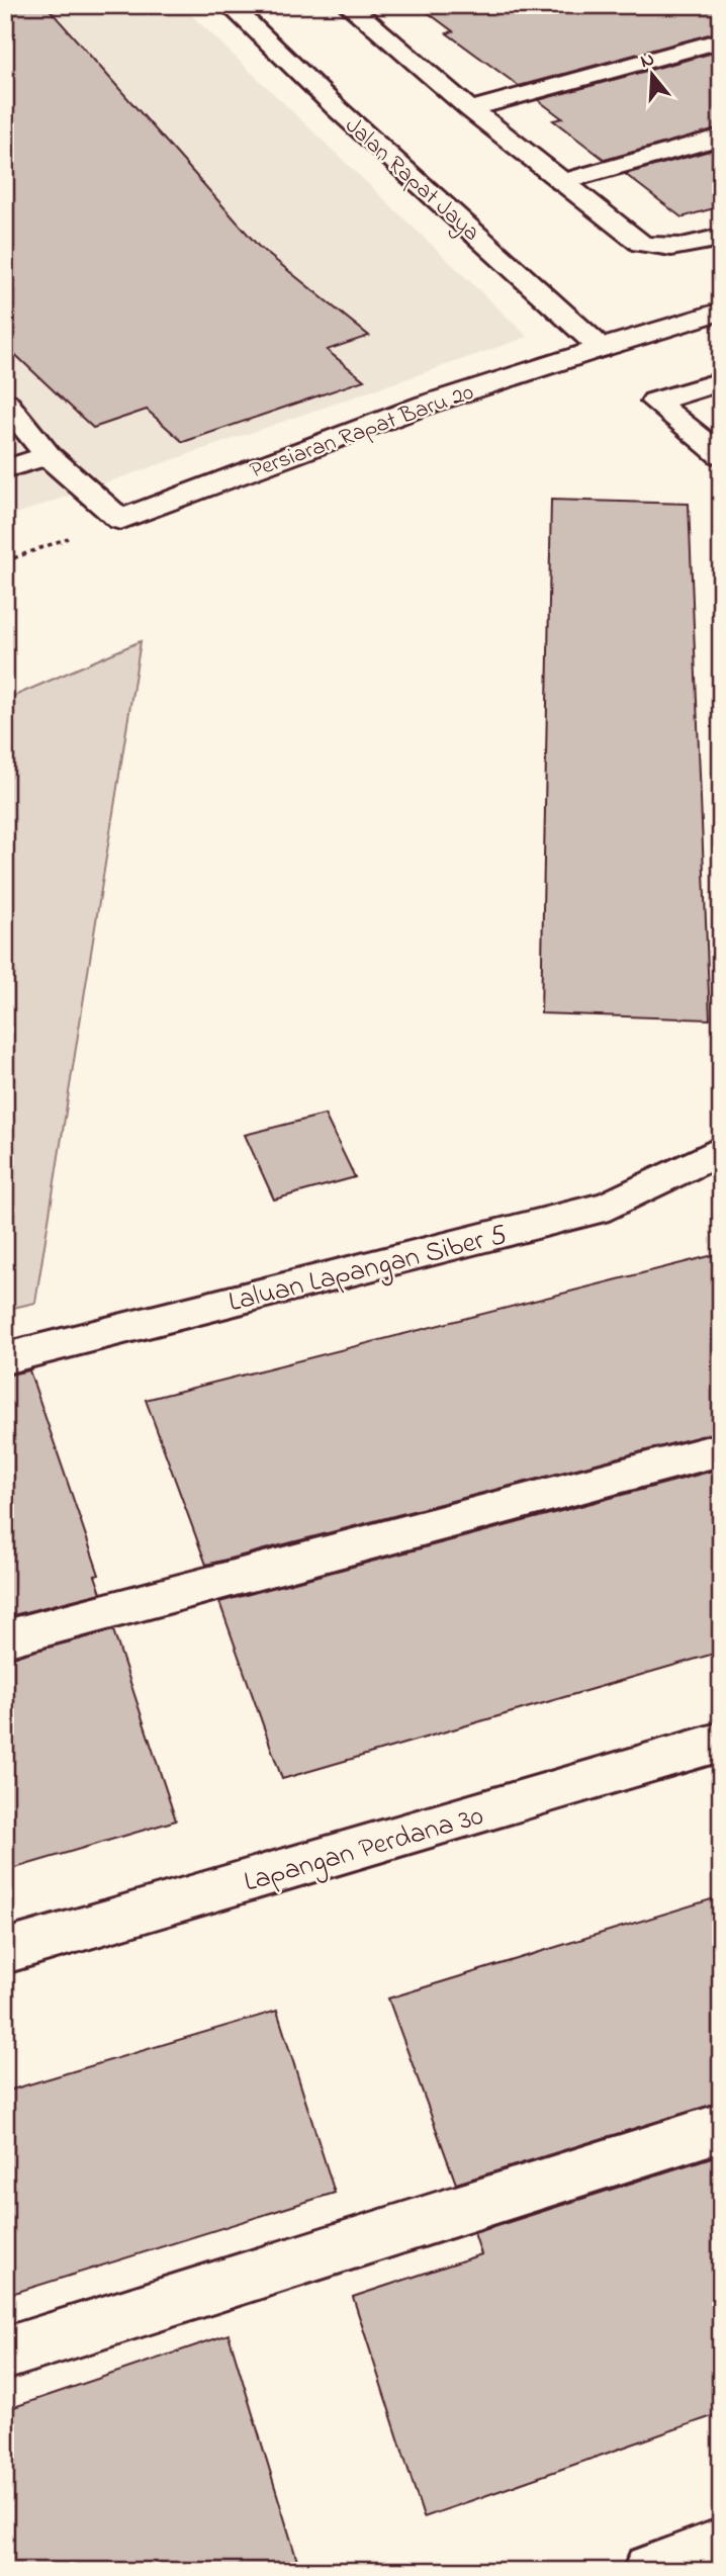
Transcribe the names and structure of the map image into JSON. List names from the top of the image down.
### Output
{
  "streets": {
    "street": [
      "Jalan Rapat Jaya",
      "Persiaran Rapat Baru 20",
      "Laluan Lapangan Siber 5",
      "Lapangan Perdana 30"
    ]
  },
  "crossings": [
    ["Jalan Rapat Jaya", "Persiaran Rapat Baru 20"]
  ],
  "north": "top"
}
